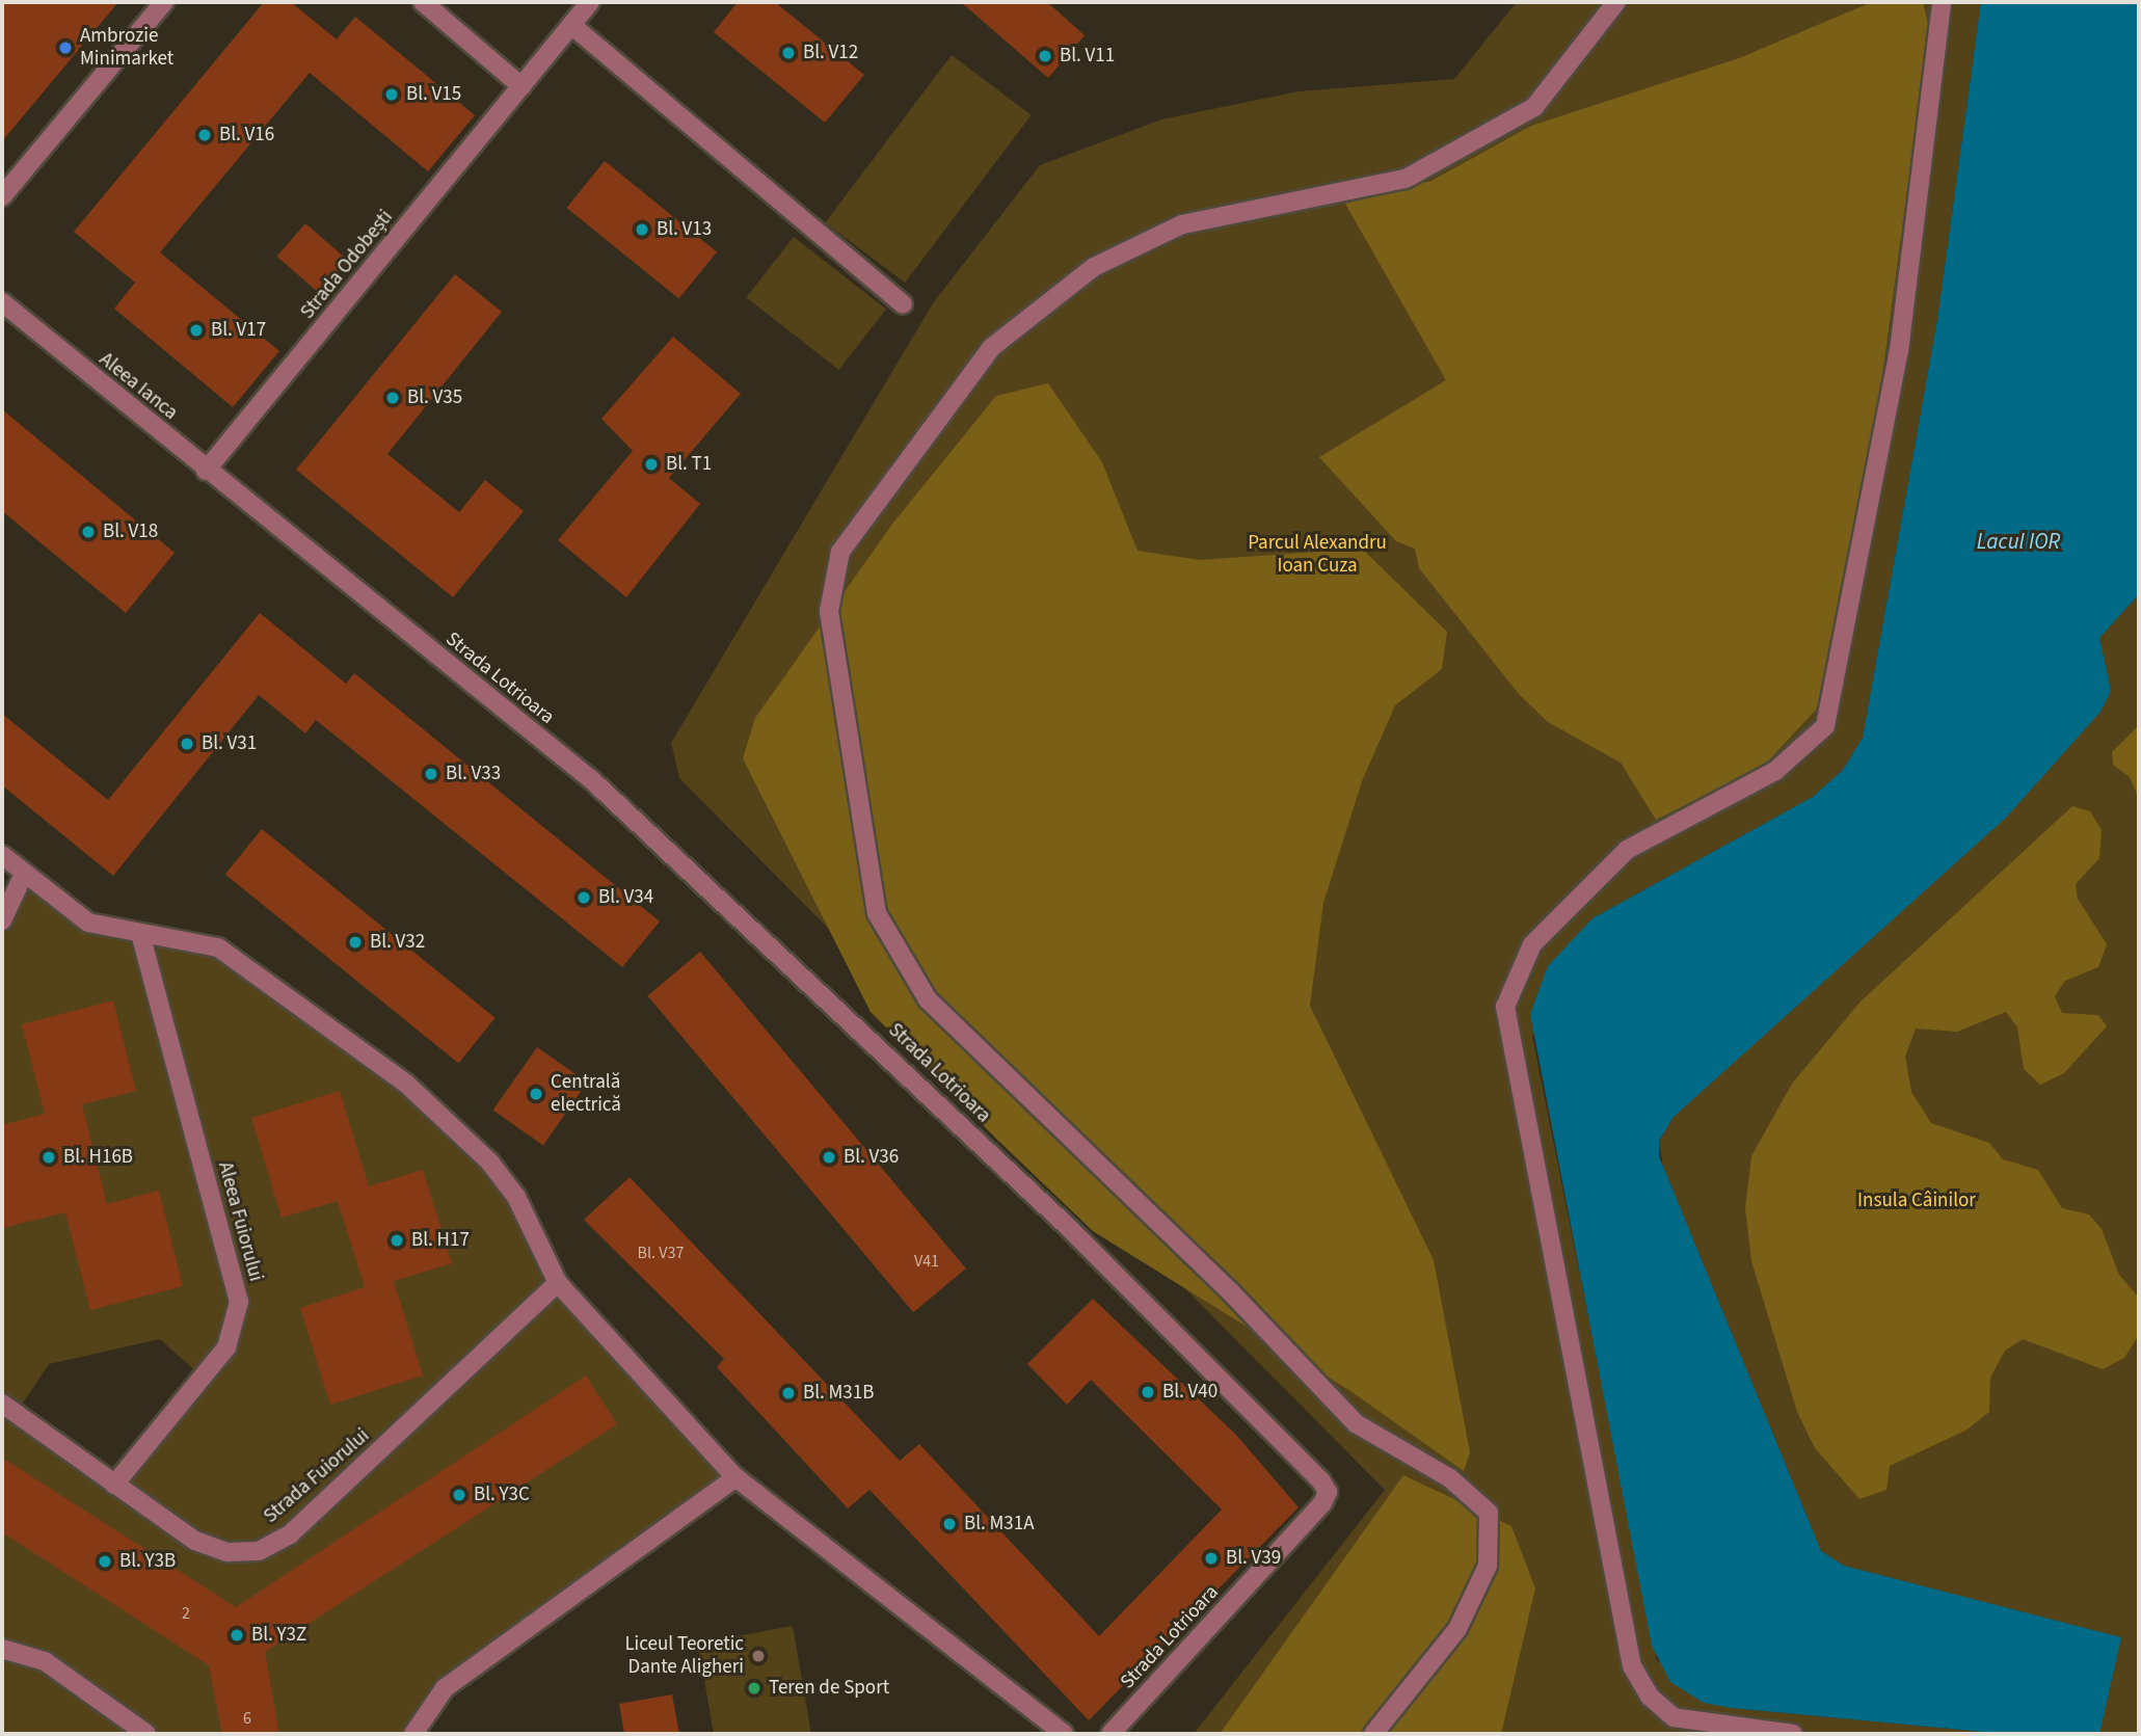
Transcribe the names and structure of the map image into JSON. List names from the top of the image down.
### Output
{
  "streets": {
    "street": [
      "Strada Odobești",
      "Aleea Ianca",
      "Strada Lotrioara",
      "Aleea Fuiorului",
      "Strada Fuiorului"
    ]
  },
  "crossings": [
    ["Strada Odobești", "Aleea Ianca"],
    ["Aleea Ianca", "Strada Lotrioara"],
    ["Aleea Fuiorului", "Strada Fuiorului"]
  ],
  "water": ["Lacul IOR"],
  "parks": ["Parcul Alexandru Ioan Cuza", "Insula Câinilor"],
  "places": [
    "Ambrozie Minimarket",
    "Bl. V12",
    "Bl. V11",
    "Bl. V15",
    "Bl. V16",
    "Bl. V13",
    "Bl. V17",
    "Bl. V35",
    "Bl. T1",
    "Bl. V18",
    "Bl. V31",
    "Bl. V33",
    "Bl. V34",
    "Bl. V32",
    "Centrală electrică",
    "Bl. H16B",
    "Bl. V36",
    "Bl. H17",
    "Bl. V40",
    "Bl. M31B",
    "Bl. Y3C",
    "Bl. M31A",
    "Bl. V39",
    "Bl. Y3B",
    "Bl. Y3Z",
    "Liceul Teoretic Dante Aligheri",
    "Teren de Sport"
  ],
  "house_numbers": [
    "Bl. V37",
    "V41",
    "2",
    "6"
  ]
}
